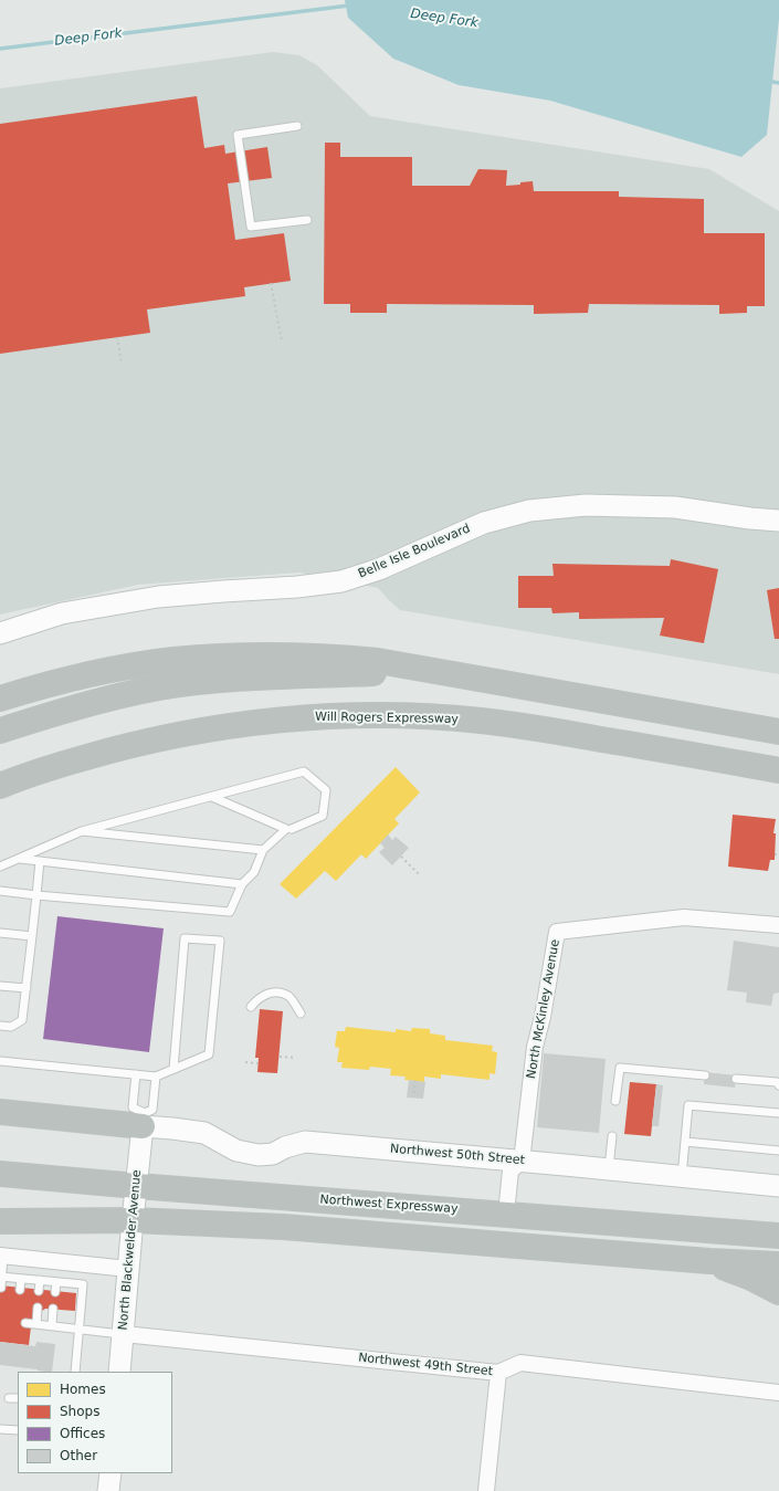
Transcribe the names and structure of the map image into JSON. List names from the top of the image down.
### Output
{
  "streets": {
    "highway": ["Will Rogers Expressway", "Northwest Expressway"],
    "street": [
      "Belle Isle Boulevard",
      "North McKinley Avenue",
      "Northwest 50th Street",
      "North Blackwelder Avenue",
      "Northwest 49th Street"
    ]
  },
  "crossings": [
    ["North McKinley Avenue", "Northwest 50th Street"],
    ["North McKinley Avenue", "Northwest Expressway"],
    ["Northwest 50th Street", "North Blackwelder Avenue"],
    ["Northwest Expressway", "North Blackwelder Avenue"],
    ["North Blackwelder Avenue", "Northwest 49th Street"]
  ],
  "water": ["Deep Fork"],
  "legend": [
    "Homes",
    "Shops",
    "Offices",
    "Other"
  ]
}
